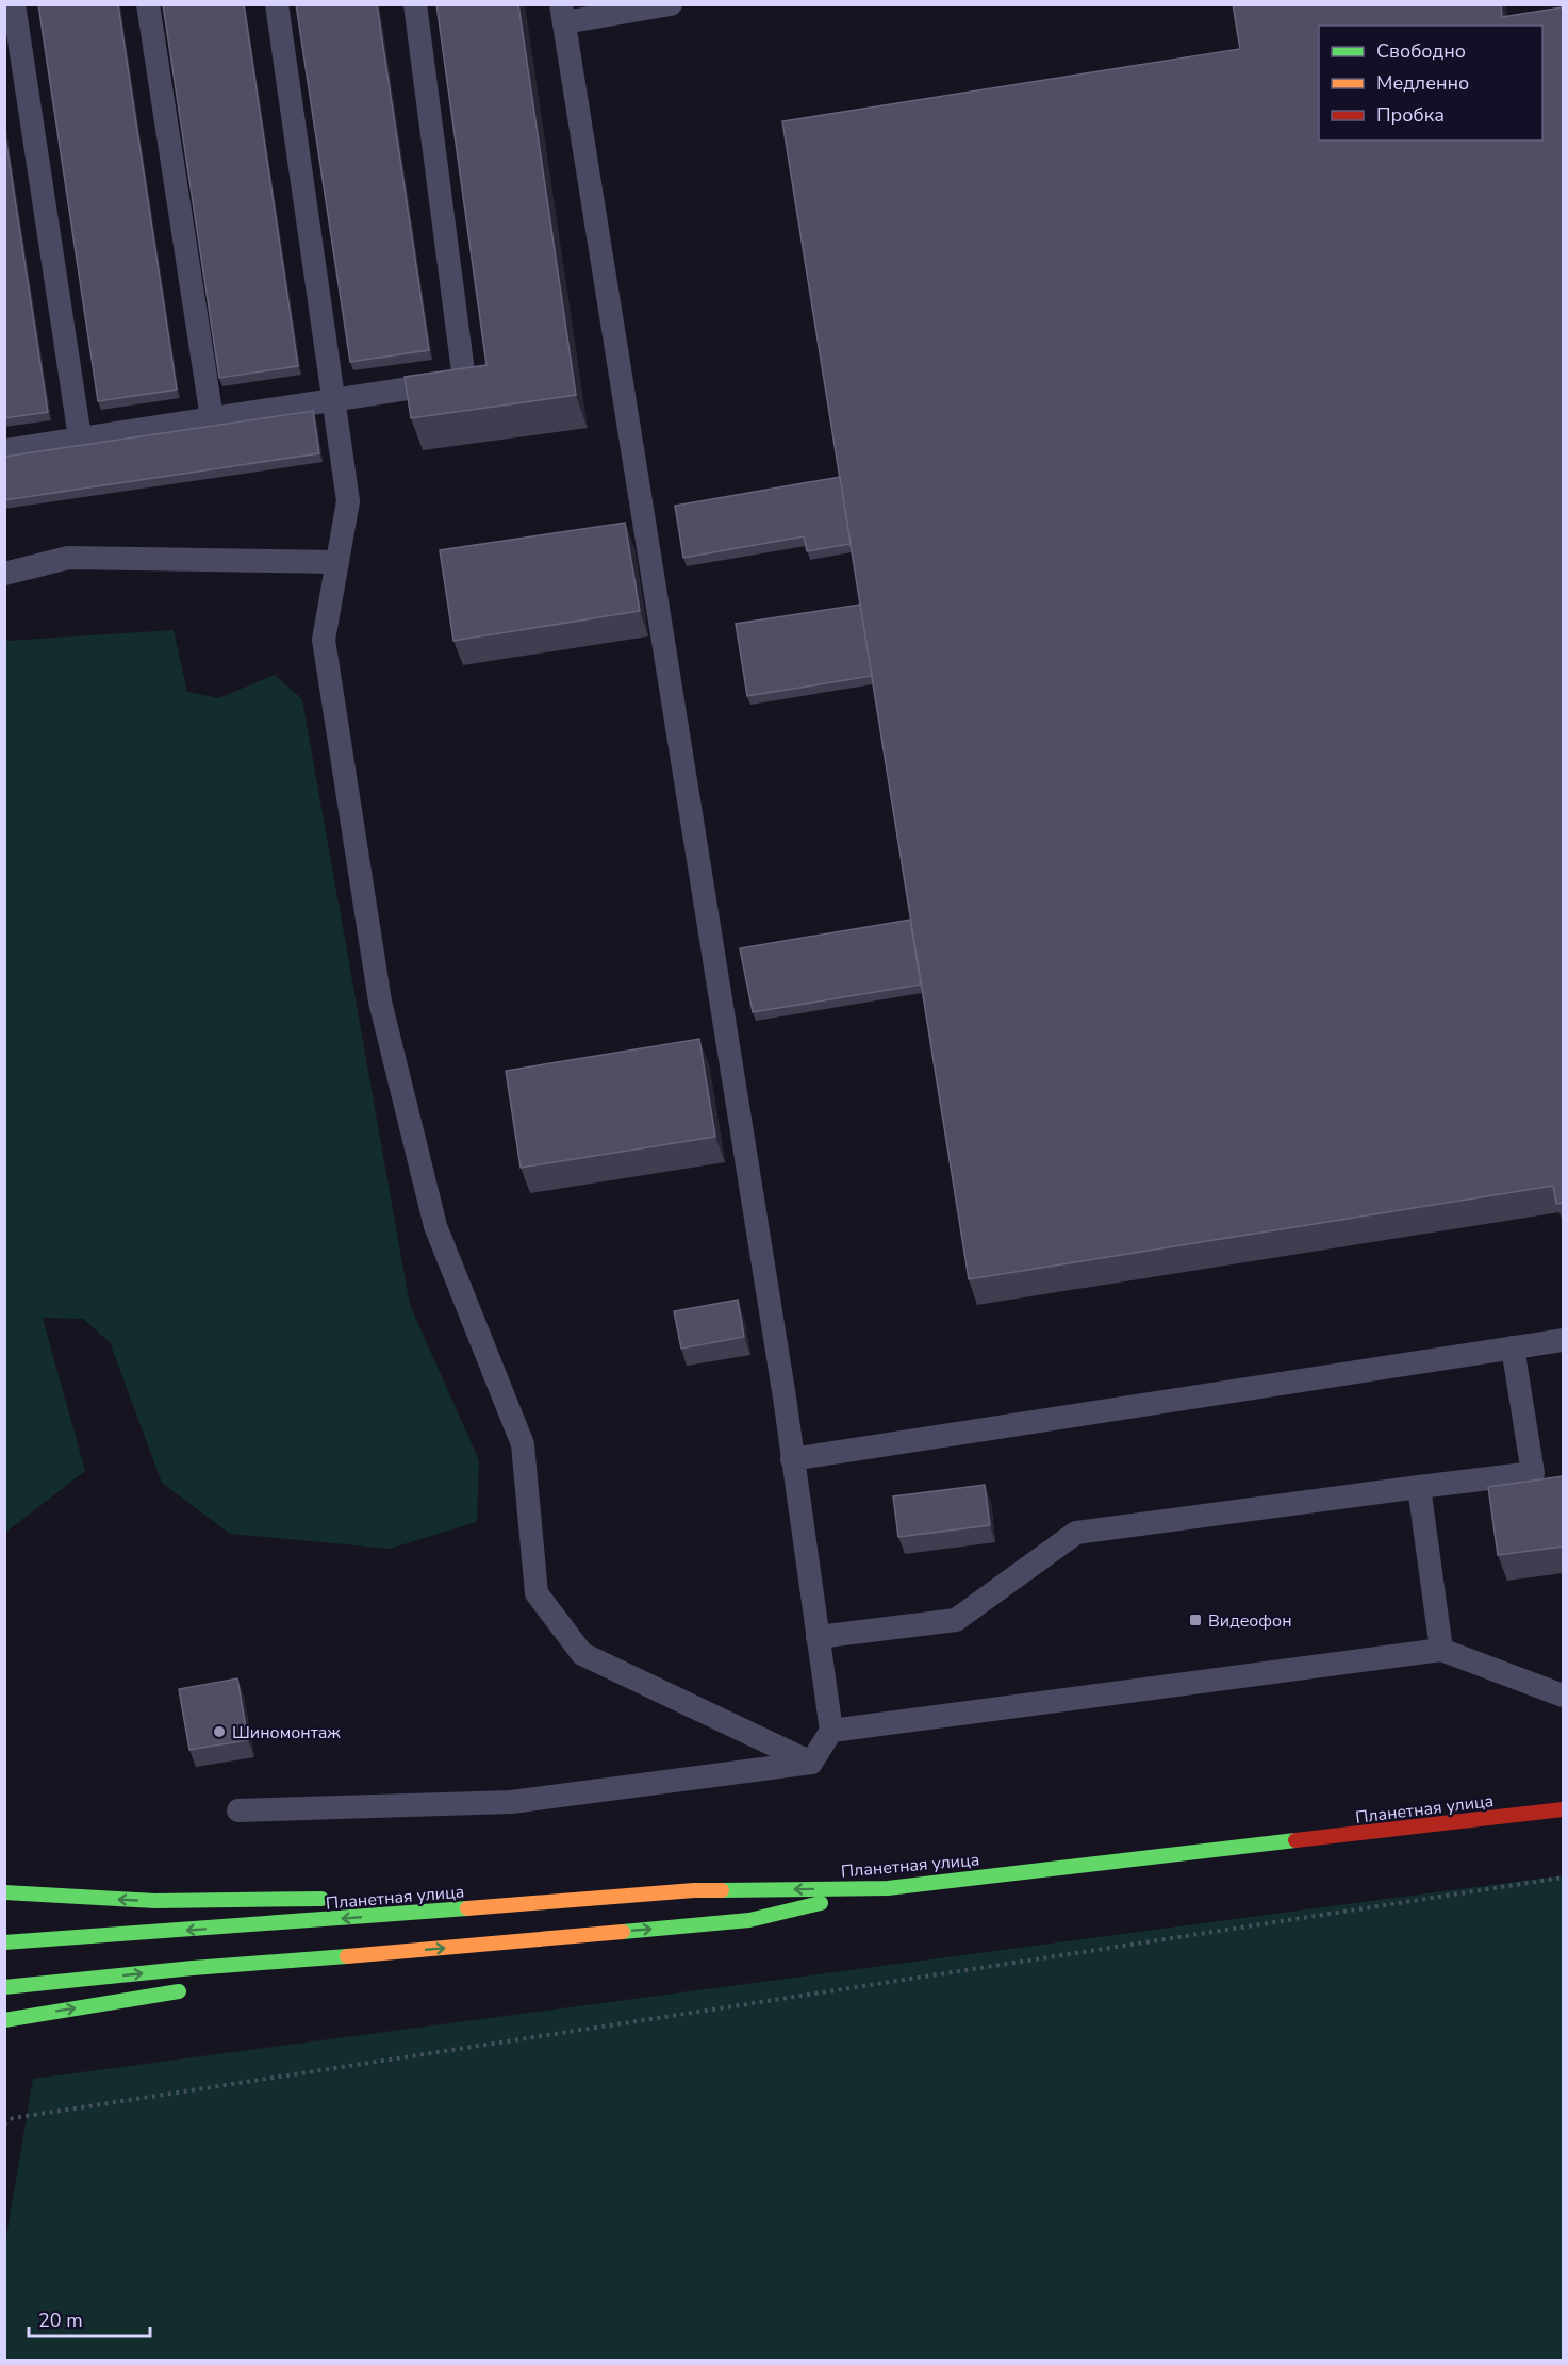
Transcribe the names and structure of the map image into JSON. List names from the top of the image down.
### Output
{
  "streets": {
    "main road": ["Планетная улица"]
  },
  "places": {
    "transit": ["Видеофон"],
    "other": ["Шиномонтаж"]
  },
  "legend": ["Свободно", "Медленно", "Пробка"],
  "scale_bar": "20 m"
}
